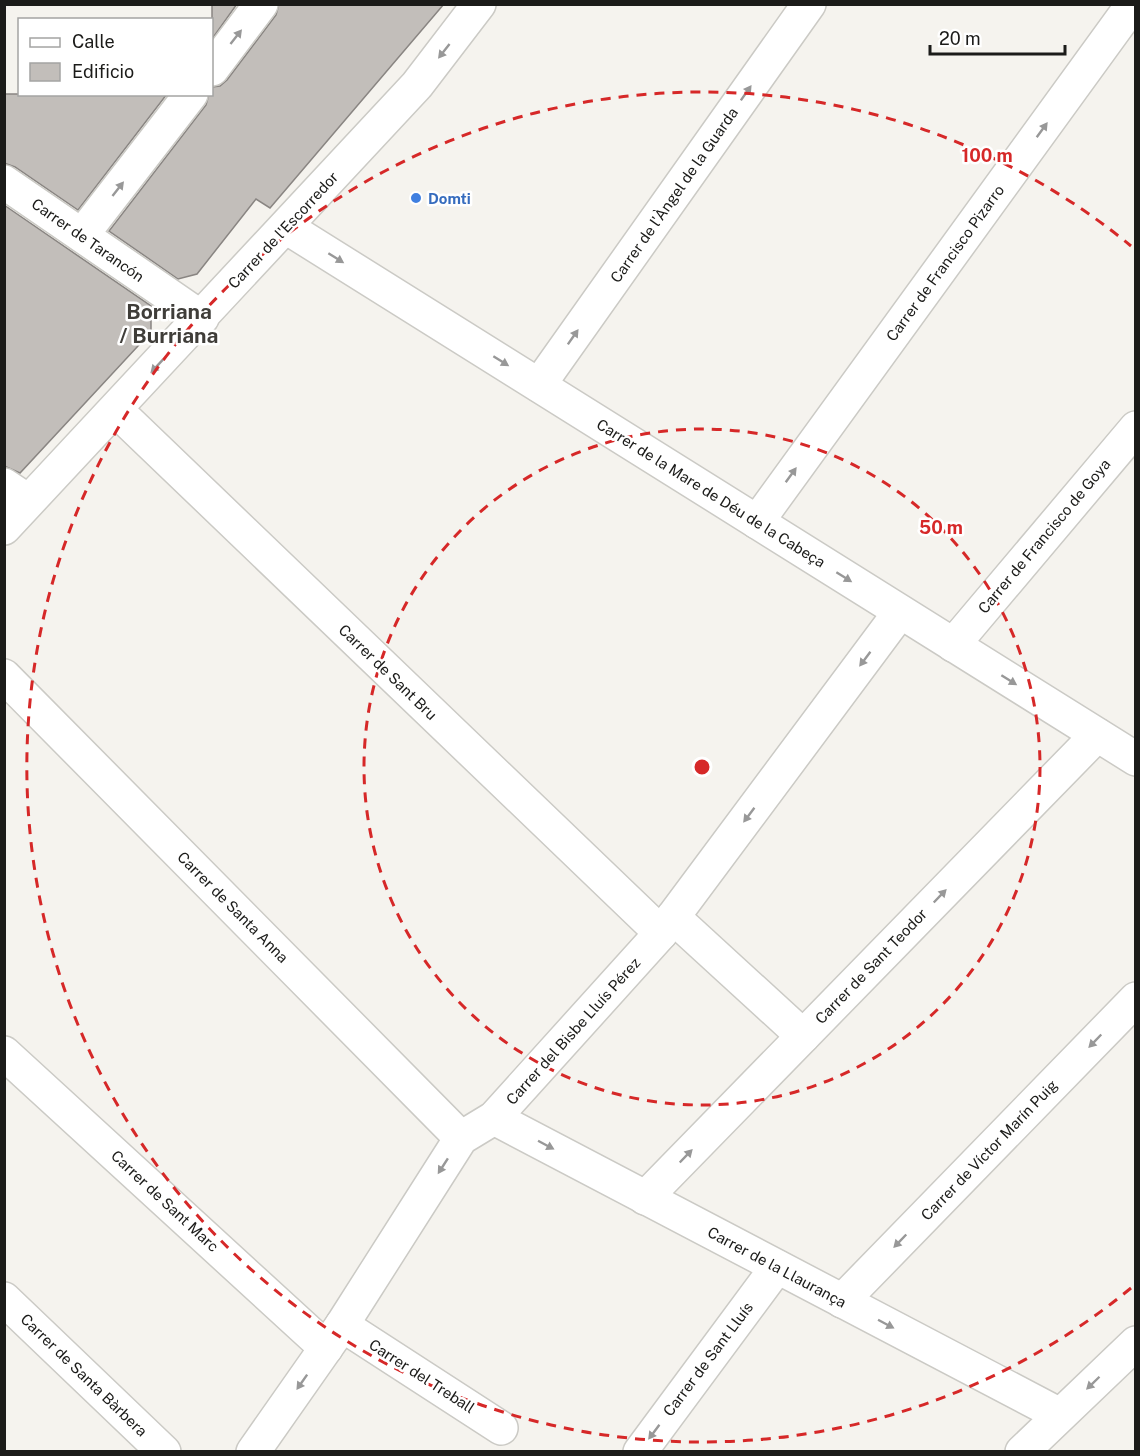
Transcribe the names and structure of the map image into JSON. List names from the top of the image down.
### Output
{
  "streets": {
    "street": [
      "Carrer de l'Àngel de la Guarda",
      "Carrer de l'Escorredor",
      "Carrer de Tarancón",
      "Carrer de Francisco Pizarro",
      "Carrer de la Mare de Déu de la Cabeça",
      "Carrer de Francisco de Goya",
      "Carrer de Sant Bru",
      "Carrer de Santa Anna",
      "Carrer de Sant Teodor",
      "Carrer del Bisbe Lluís Pérez",
      "Carrer de Víctor Marín Puig",
      "Carrer de Sant Marc",
      "Carrer de la Llaurança",
      "Carrer de Sant Lluís",
      "Carrer de Santa Bàrbera",
      "Carrer del Treball"
    ]
  },
  "crossings": [
    ["Carrer de l'Àngel de la Guarda", "Carrer de la Mare de Déu de la Cabeça"],
    ["Carrer de l'Escorredor", "Carrer de Tarancón"],
    ["Carrer de l'Escorredor", "Carrer de la Mare de Déu de la Cabeça"],
    ["Carrer de l'Escorredor", "Carrer de Sant Bru"],
    ["Carrer de Francisco Pizarro", "Carrer de la Mare de Déu de la Cabeça"],
    ["Carrer de la Mare de Déu de la Cabeça", "Carrer de Francisco de Goya"],
    ["Carrer de la Mare de Déu de la Cabeça", "Carrer de Sant Teodor"],
    ["Carrer de la Mare de Déu de la Cabeça", "Carrer del Bisbe Lluís Pérez"],
    ["Carrer de Sant Bru", "Carrer de Sant Teodor"],
    ["Carrer de Sant Bru", "Carrer del Bisbe Lluís Pérez"],
    ["Carrer de Santa Anna", "Carrer del Bisbe Lluís Pérez"],
    ["Carrer de Sant Teodor", "Carrer de la Llaurança"],
    ["Carrer del Bisbe Lluís Pérez", "Carrer de Sant Marc"],
    ["Carrer del Bisbe Lluís Pérez", "Carrer de la Llaurança"],
    ["Carrer del Bisbe Lluís Pérez", "Carrer del Treball"],
    ["Carrer de Víctor Marín Puig", "Carrer de la Llaurança"],
    ["Carrer de Sant Marc", "Carrer del Treball"],
    ["Carrer de la Llaurança", "Carrer de Sant Lluís"]
  ],
  "one_way": [
    "Carrer de l'Àngel de la Guarda",
    "Carrer de Francisco Pizarro",
    "Carrer de la Mare de Déu de la Cabeça",
    "Carrer de Sant Teodor",
    "Carrer del Bisbe Lluís Pérez",
    "Carrer de la Llaurança",
    "Carrer de Sant Lluís"
  ],
  "districts": ["Borriana / Burriana"],
  "places": ["Domti"],
  "legend": ["Calle", "Edificio"],
  "scale_bar": "20 m",
  "rings": ["100 m", "50 m"]
}
